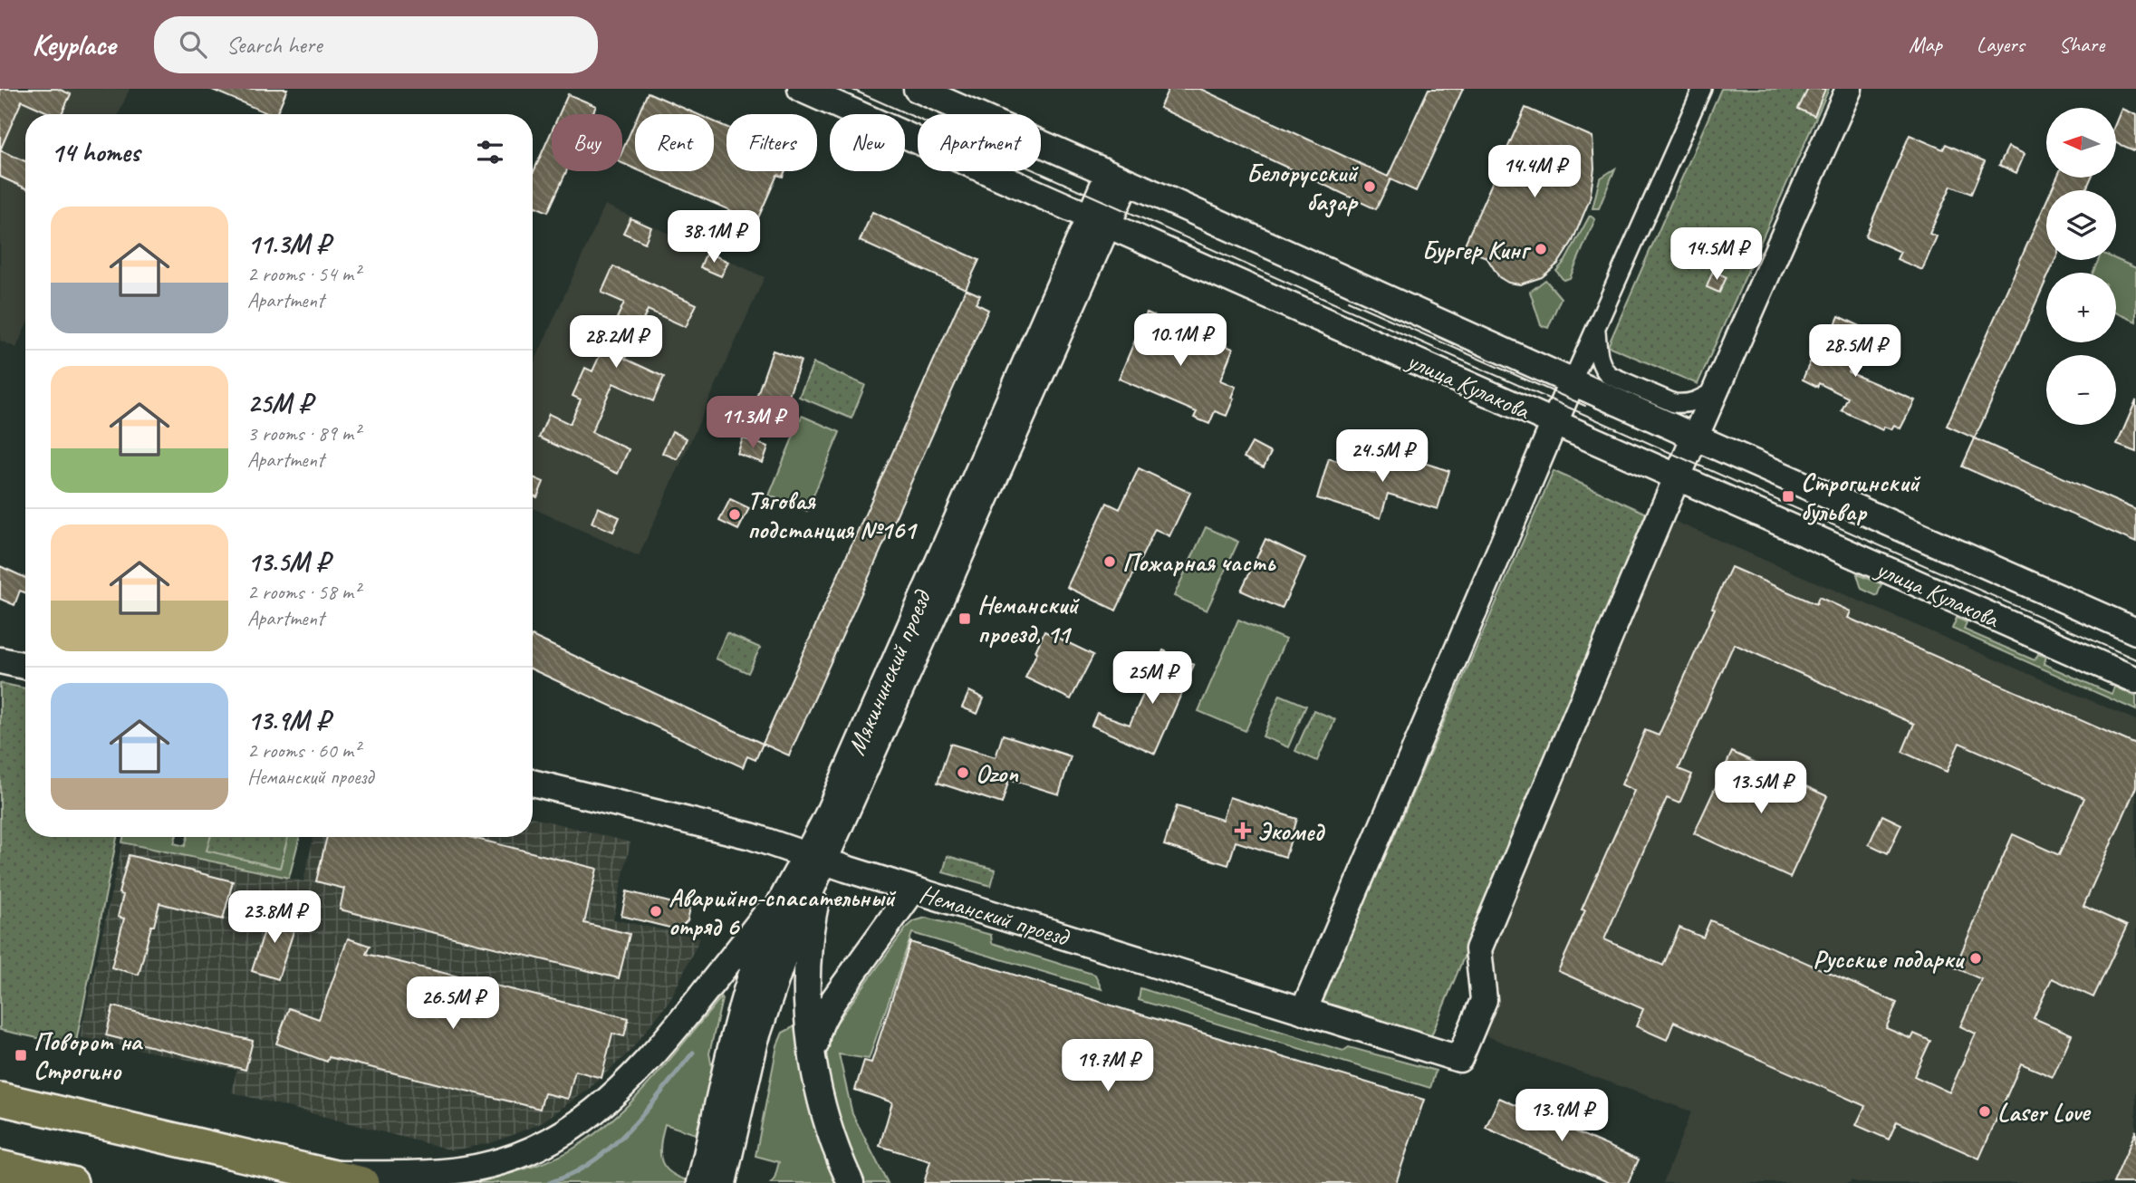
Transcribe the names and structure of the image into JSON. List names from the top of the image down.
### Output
{
  "streets": {
    "main road": ["улица Кулакова", "Мякининский проезд", "Неманский проезд"]
  },
  "crossings": [
    ["улица Кулакова", "Мякининский проезд"],
    ["улица Кулакова", "Неманский проезд"],
    ["Мякининский проезд", "Неманский проезд"]
  ],
  "places": {
    "other": [
      "Белорусский базар",
      "Бургер Кинг",
      "Тяговая подстанция №161",
      "Пожарная часть",
      "Ozon",
      "Аварийно-спасательный отряд 6",
      "Русские подарки",
      "Laser Love"
    ],
    "transit": ["Строгинский бульвар", "Неманский проезд, 11", "Поворот на Строгино"],
    "health": ["Экомед"]
  },
  "north": "left",
  "page": {
    "header": "Keyplace",
    "search": "Search here",
    "nav": ["Map", "Layers", "Share"],
    "map_buttons": ["+", "−"],
    "chip": [
      "Buy",
      "Rent",
      "Filters",
      "New",
      "Apartment"
    ],
    "heading": "14 homes",
    "price": [
      "14.4M ₽",
      "38.1M ₽",
      "14.5M ₽",
      "10.1M ₽",
      "28.2M ₽",
      "28.5M ₽",
      "11.3M ₽",
      "24.5M ₽",
      "25M ₽",
      "13.5M ₽",
      "23.8M ₽",
      "26.5M ₽",
      "19.7M ₽",
      "13.9M ₽"
    ],
    "list": [
      {
        "name": "11.3M ₽",
        "note": "2 rooms · 54 m² · Apartment"
      },
      {
        "name": "25M ₽",
        "note": "3 rooms · 89 m² · Apartment"
      },
      {
        "name": "13.5M ₽",
        "note": "2 rooms · 58 m² · Apartment"
      },
      {
        "name": "13.9M ₽",
        "note": "2 rooms · 60 m² · Неманский проезд"
      }
    ]
  }
}
